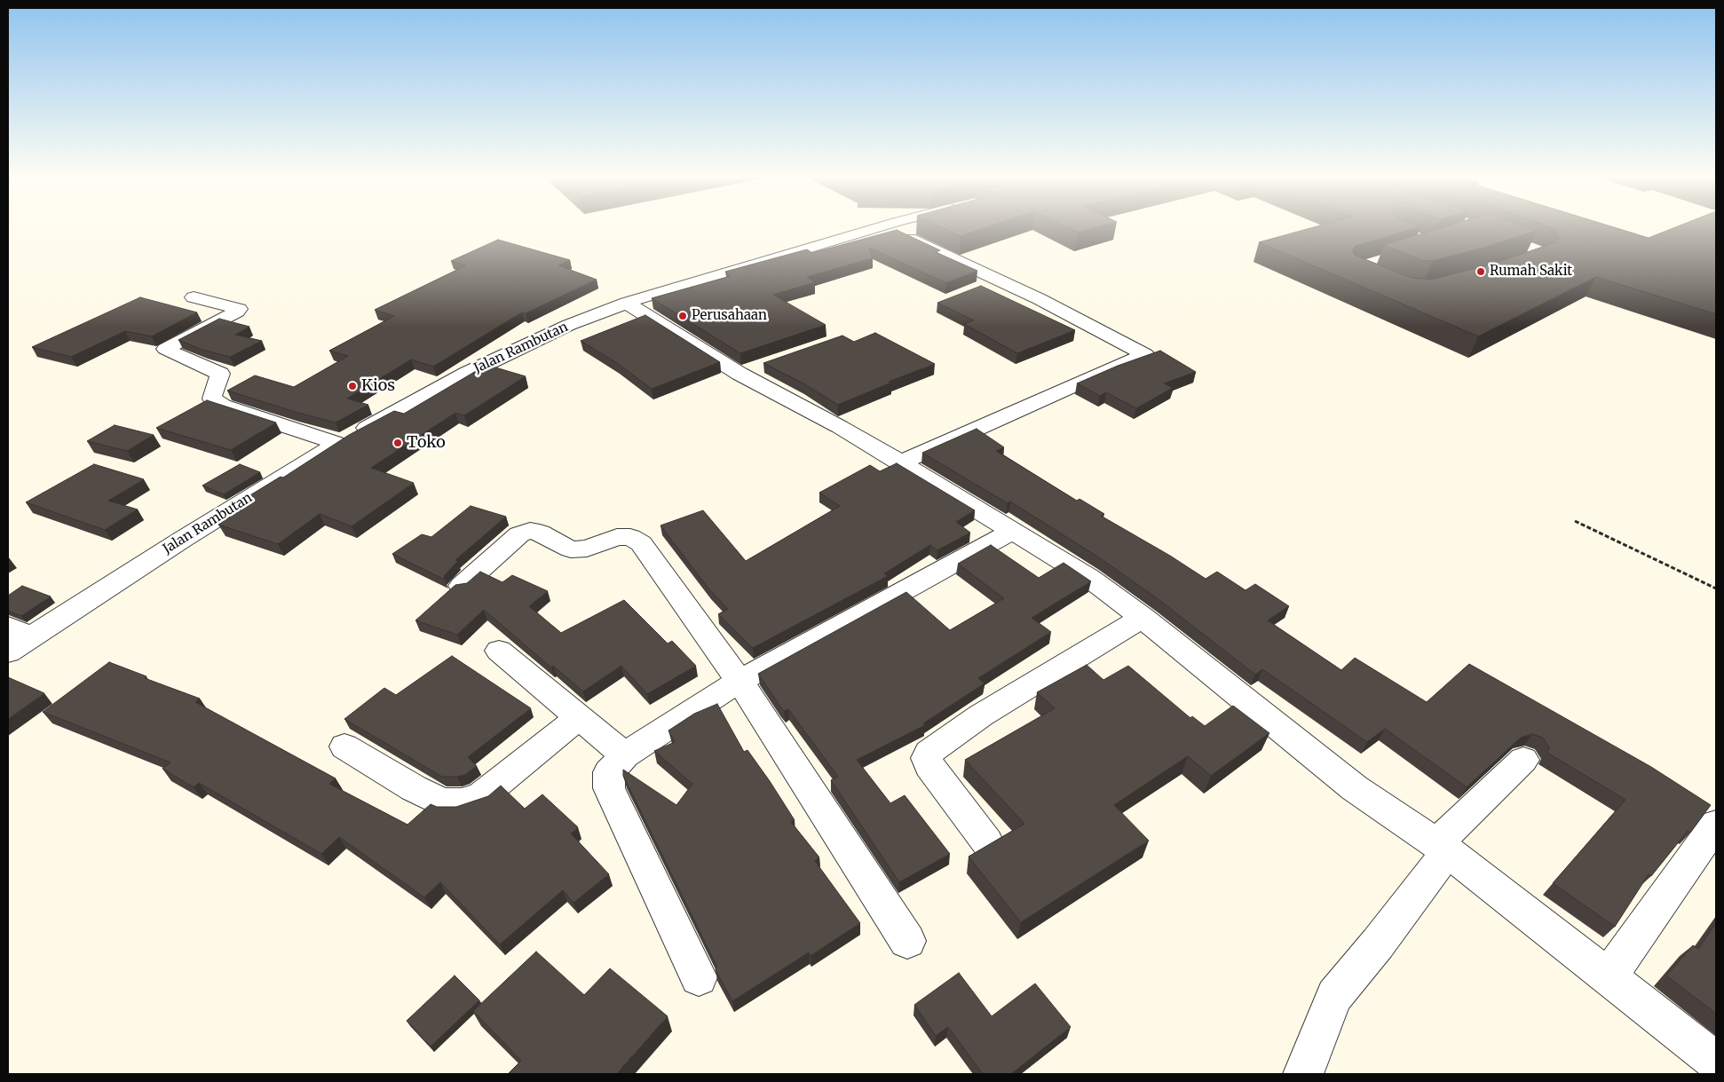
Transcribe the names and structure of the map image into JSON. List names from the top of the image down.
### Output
{
  "streets": {
    "street": ["Jalan Rambutan"]
  },
  "places": [
    "Rumah Sakit",
    "Perusahaan",
    "Kios",
    "Toko"
  ]
}
